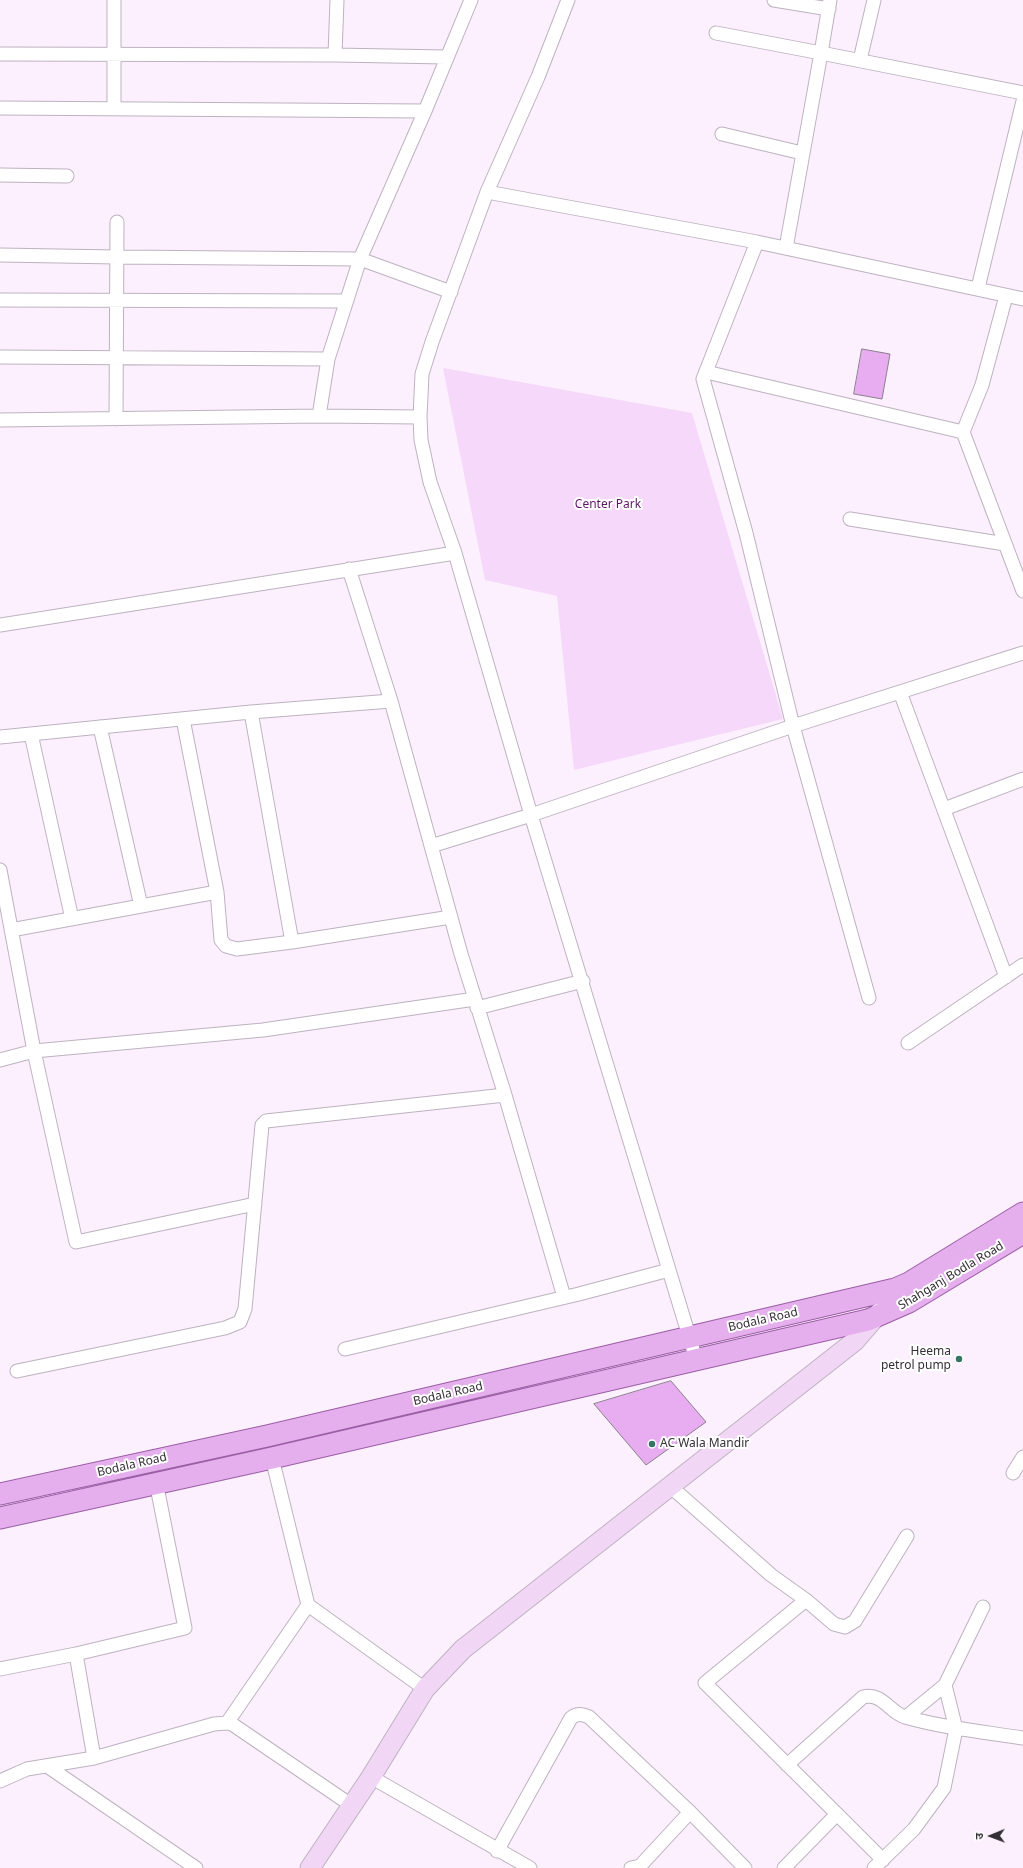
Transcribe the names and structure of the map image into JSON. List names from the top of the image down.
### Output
{
  "streets": {
    "main road": ["Shahganj Bodla Road", "Bodala Road"]
  },
  "crossings": [
    ["Shahganj Bodla Road", "Bodala Road"]
  ],
  "parks": ["Center Park"],
  "places": ["Heema petrol pump", "AC Wala Mandir"],
  "north": "left"
}
